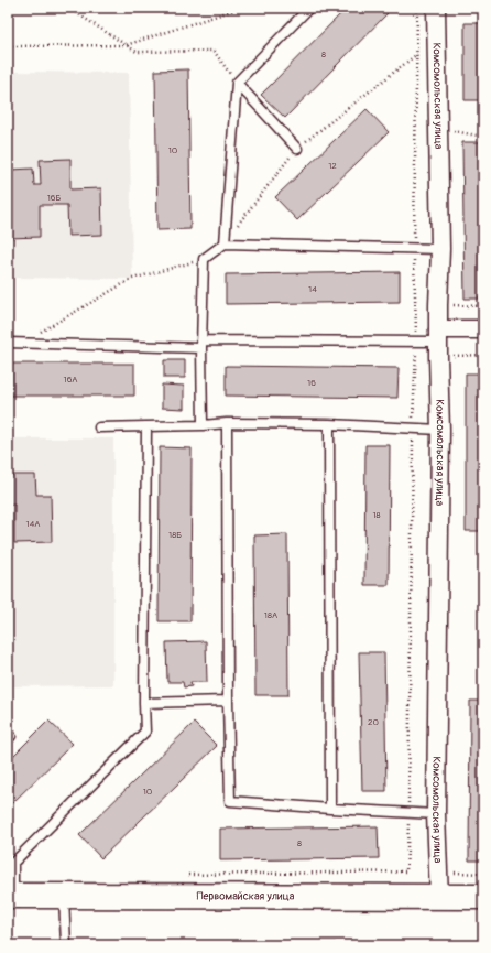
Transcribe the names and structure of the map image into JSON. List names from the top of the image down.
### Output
{
  "streets": {
    "street": ["Комсомольская улица", "Первомайская улица"]
  },
  "crossings": [
    ["Комсомольская улица", "Первомайская улица"]
  ],
  "house_numbers": [
    "8",
    "10",
    "12",
    "16Б",
    "14",
    "16А",
    "16",
    "18",
    "14А",
    "18Б",
    "18А",
    "20",
    "10",
    "8"
  ]
}
